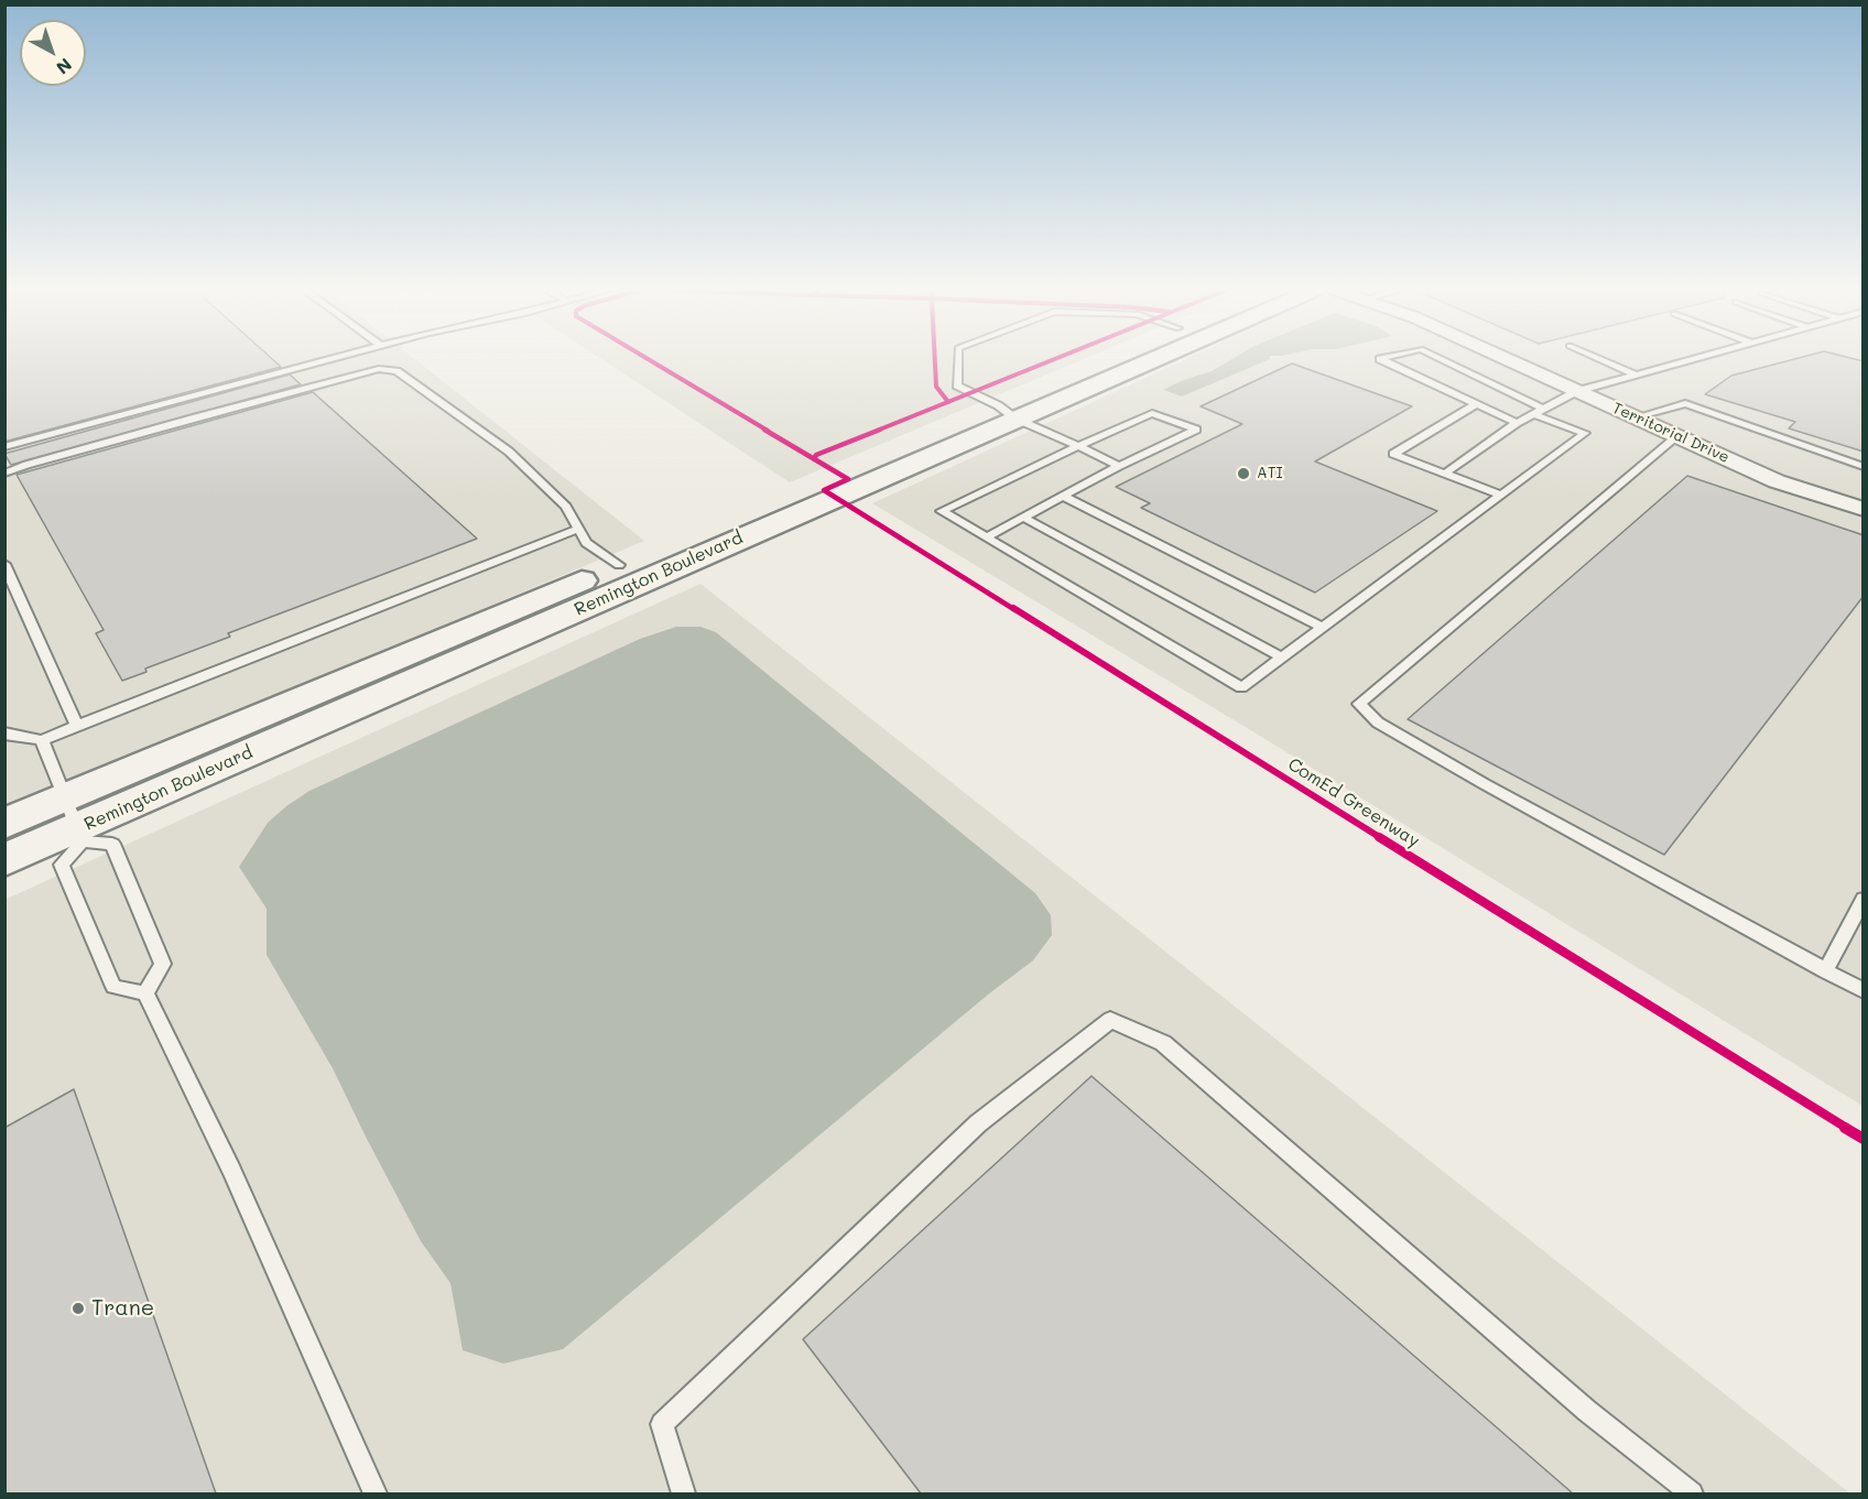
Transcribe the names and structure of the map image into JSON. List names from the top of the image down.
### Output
{
  "streets": {
    "street": ["Territorial Drive", "Remington Boulevard"],
    "cycle path": ["ComEd Greenway"]
  },
  "places": ["ATI", "Trane"],
  "north": "bottom right"
}
